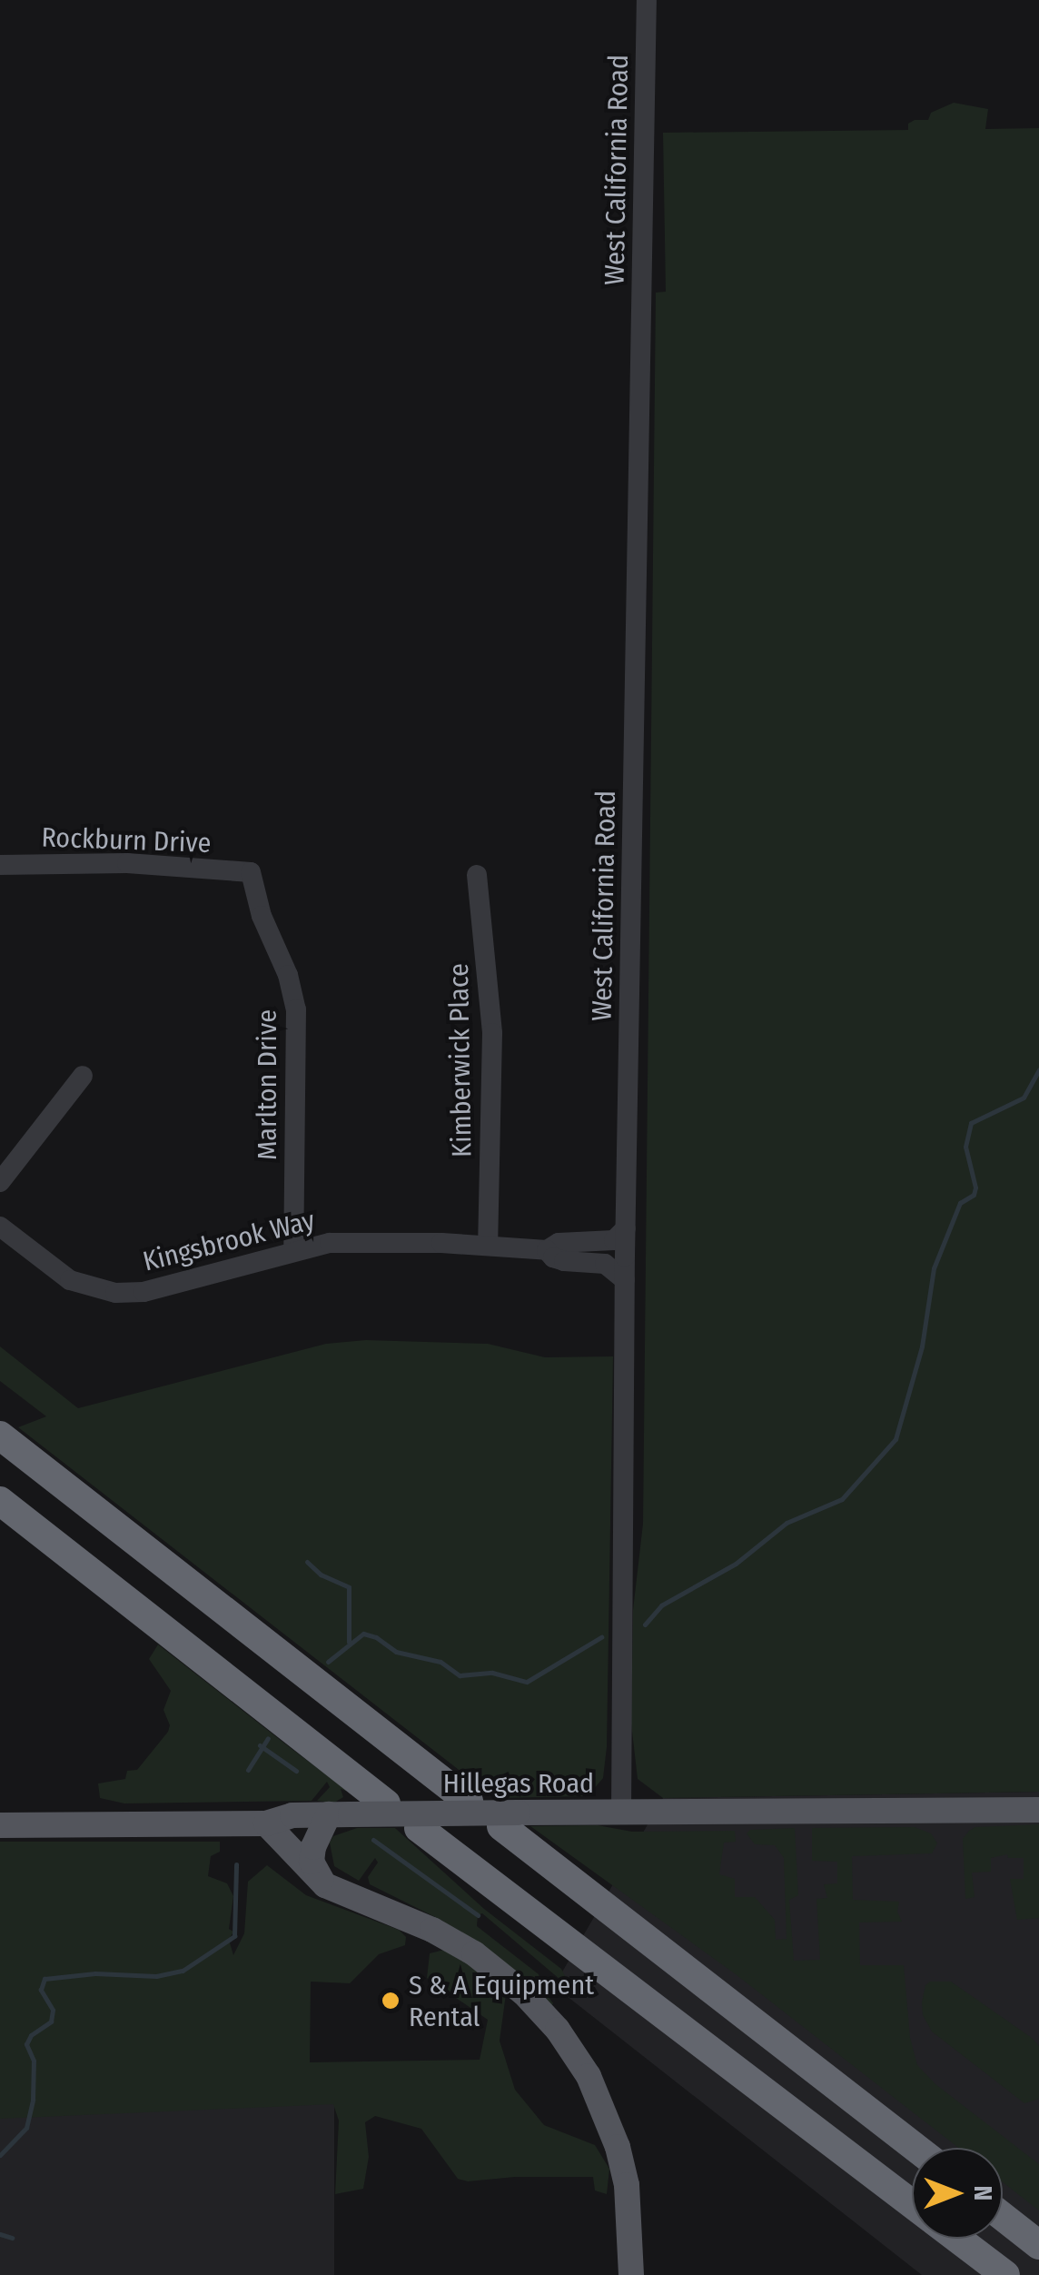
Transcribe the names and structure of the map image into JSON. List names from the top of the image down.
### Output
{
  "streets": {
    "main road": ["Hillegas Road"],
    "street": [
      "West California Road",
      "Rockburn Drive",
      "Kimberwick Place",
      "Marlton Drive",
      "Kingsbrook Way"
    ]
  },
  "crossings": [
    ["West California Road", "Kingsbrook Way"],
    ["West California Road", "Hillegas Road"],
    ["Rockburn Drive", "Marlton Drive"],
    ["Kimberwick Place", "Kingsbrook Way"],
    ["Marlton Drive", "Kingsbrook Way"]
  ],
  "places": ["S & A Equipment Rental"],
  "north": "right"
}
